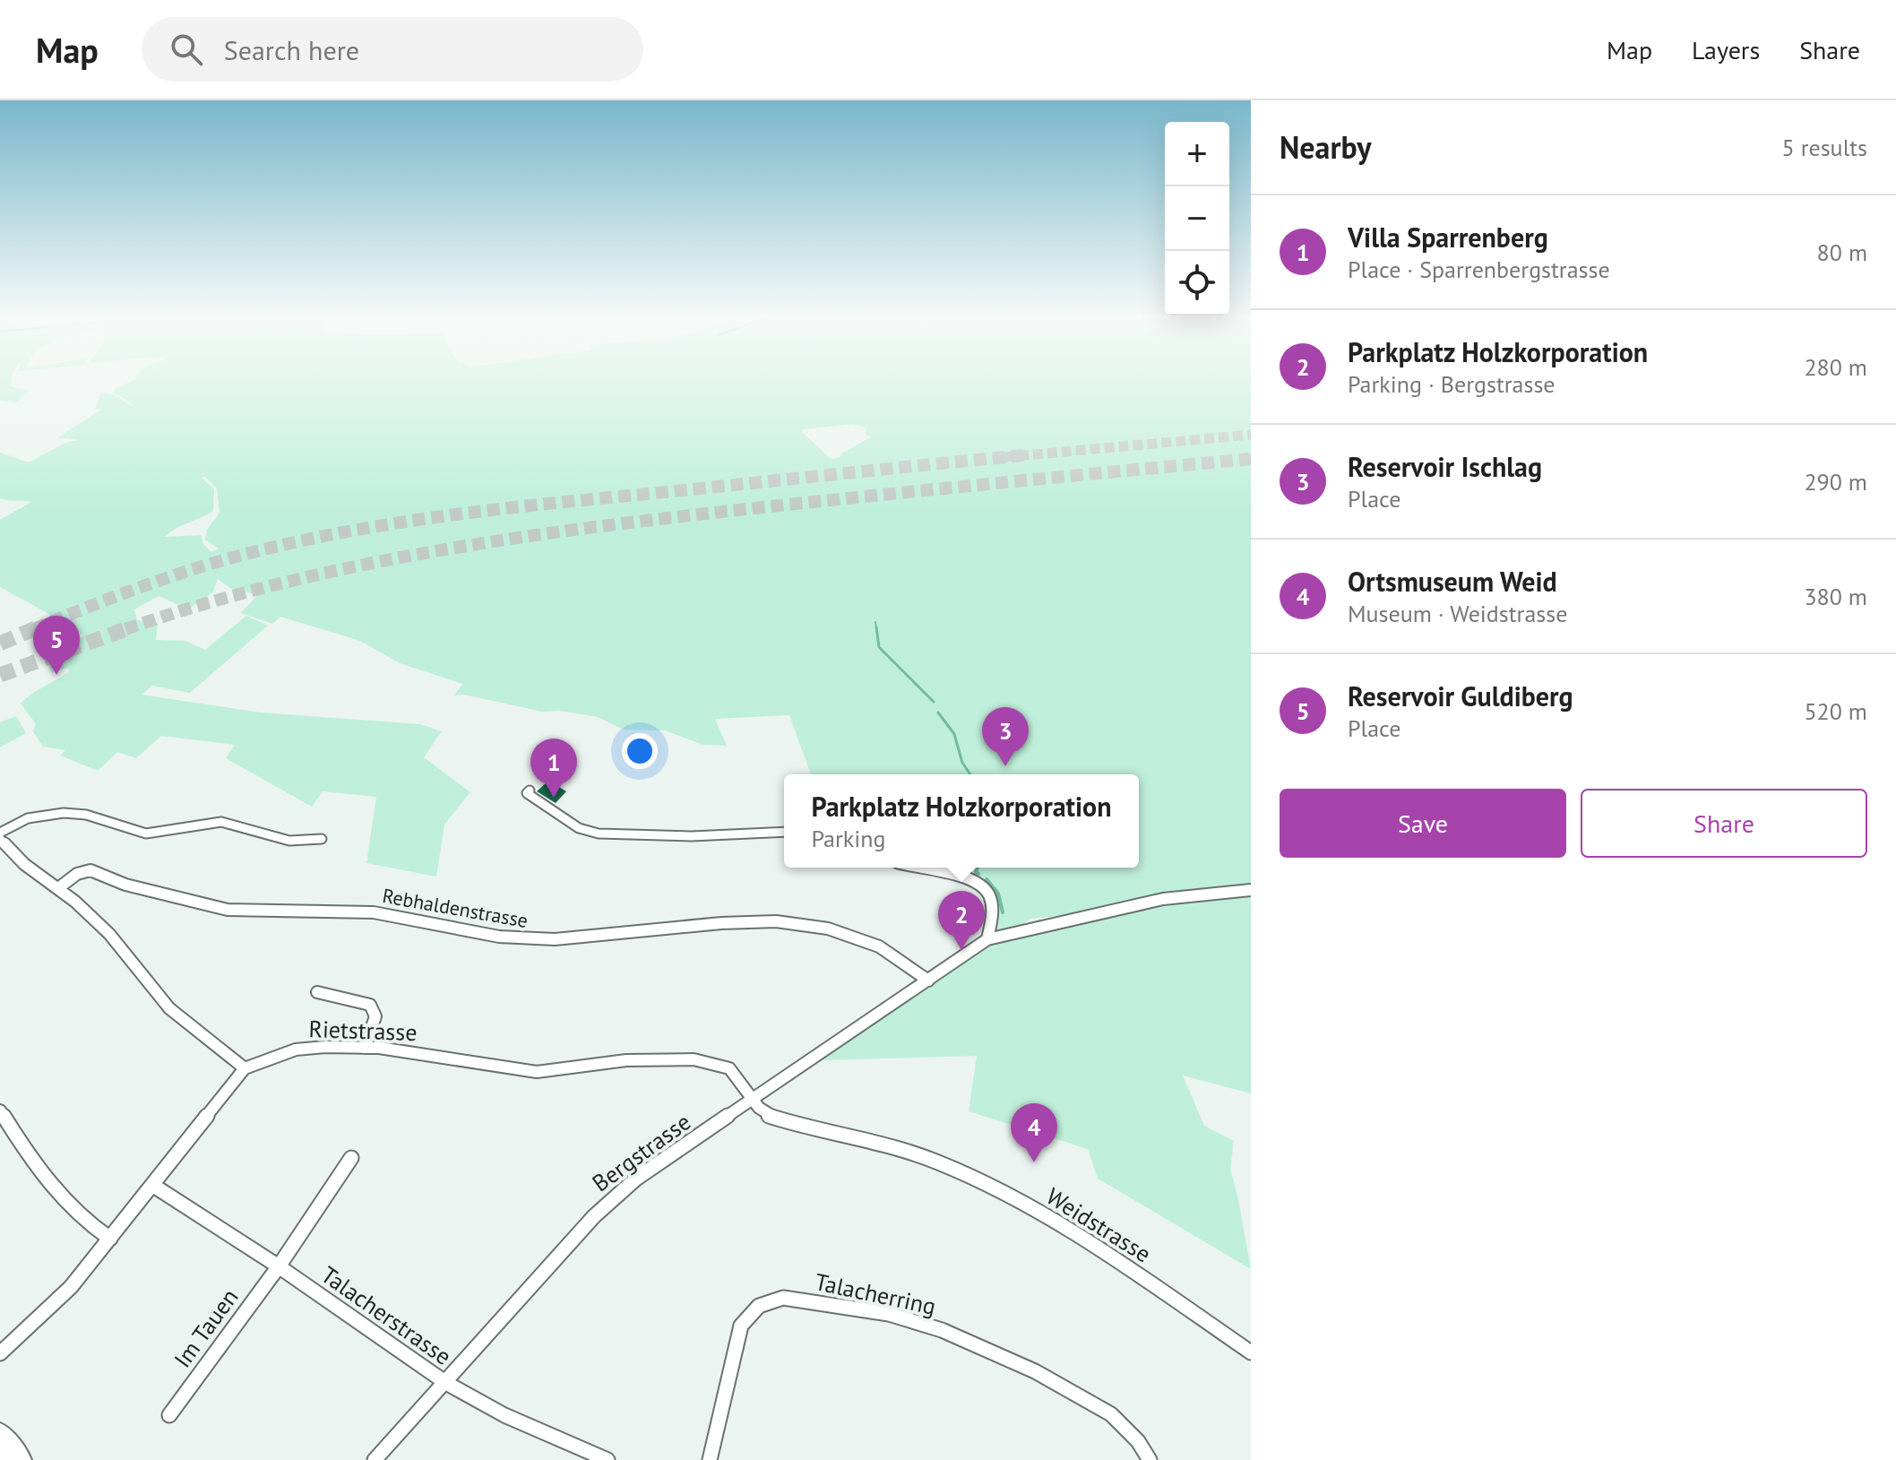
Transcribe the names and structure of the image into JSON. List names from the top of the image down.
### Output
{
  "streets": {
    "street": [
      "Rebhaldenstrasse",
      "Rietstrasse",
      "Bergstrasse",
      "Weidstrasse",
      "Talacherring",
      "Talacherstrasse",
      "Im Tauen"
    ]
  },
  "crossings": [
    ["Rebhaldenstrasse", "Bergstrasse"],
    ["Rietstrasse", "Bergstrasse"],
    ["Rietstrasse", "Weidstrasse"],
    ["Bergstrasse", "Weidstrasse"],
    ["Bergstrasse", "Talacherstrasse"],
    ["Talacherstrasse", "Im Tauen"]
  ],
  "page": {
    "header": "Map",
    "search": "Search here",
    "nav": ["Map", "Layers", "Share"],
    "heading": ["Nearby", "5 results"],
    "map_buttons": ["+", "−"],
    "list": [
      {
        "mark": "1",
        "name": "Villa Sparrenberg",
        "note": "Place · Sparrenbergstrasse",
        "value": "80 m"
      },
      {
        "mark": "2",
        "name": "Parkplatz Holzkorporation",
        "note": "Parking · Bergstrasse",
        "value": "280 m"
      },
      {
        "mark": "3",
        "name": "Reservoir Ischlag",
        "note": "Place",
        "value": "290 m"
      },
      {
        "mark": "4",
        "name": "Ortsmuseum Weid",
        "note": "Museum · Weidstrasse",
        "value": "380 m"
      },
      {
        "mark": "5",
        "name": "Reservoir Guldiberg",
        "note": "Place",
        "value": "520 m"
      }
    ],
    "pins": [
      "5",
      "3",
      "1",
      "2",
      "4"
    ],
    "buttons": ["Save", "Share"],
    "popup": ["Parkplatz Holzkorporation", "Parking"]
  }
}
